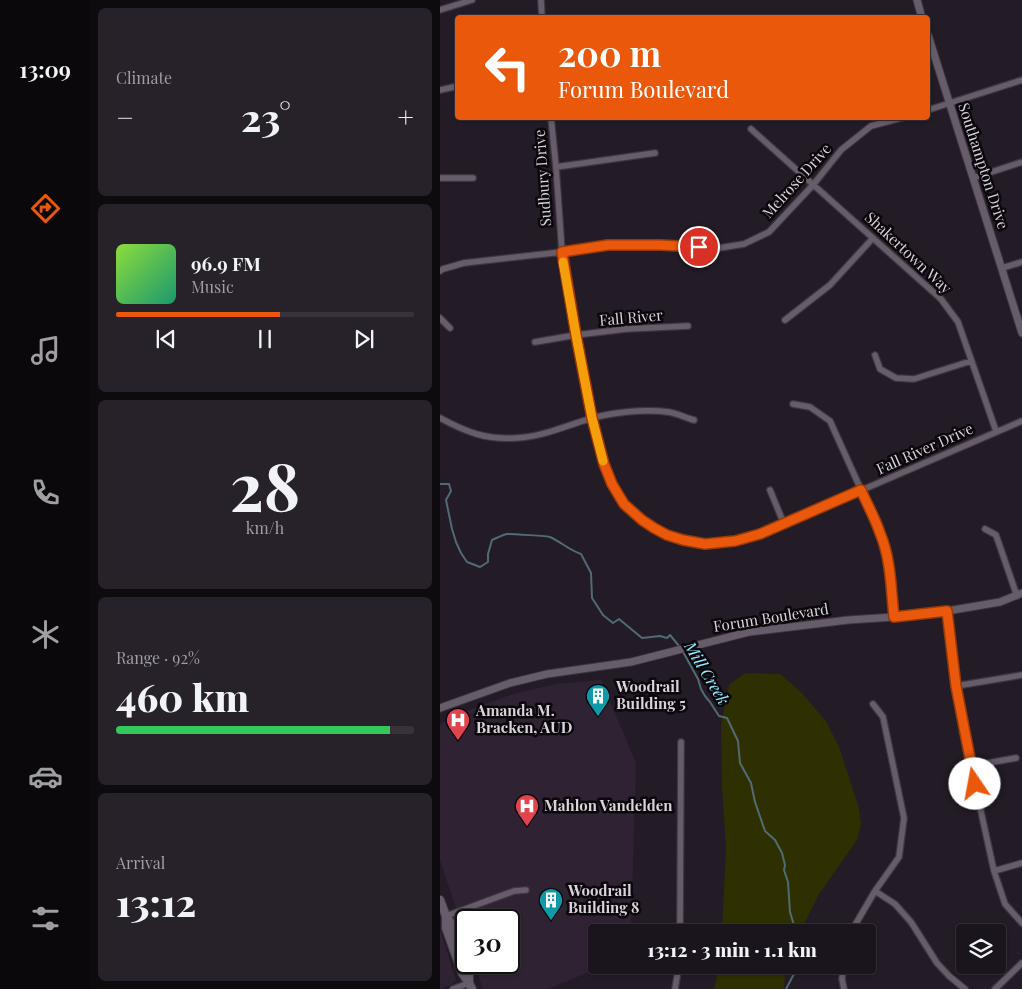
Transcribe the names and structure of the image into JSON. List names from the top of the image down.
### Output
{
  "streets": {
    "street": [
      "Southampton Drive",
      "Sudbury Drive",
      "Melrose Drive",
      "Shakertown Way",
      "Fall River",
      "Fall River Drive",
      "Forum Boulevard"
    ]
  },
  "crossings": [
    ["Sudbury Drive", "Melrose Drive"],
    ["Sudbury Drive", "Fall River"],
    ["Sudbury Drive", "Fall River Drive"],
    ["Melrose Drive", "Shakertown Way"],
    ["Shakertown Way", "Fall River Drive"]
  ],
  "water": ["Mill Creek"],
  "places": {
    "building": ["Woodrail Building 5", "Woodrail Building 8"],
    "hospital": ["Amanda M. Bracken, AUD", "Mahlon Vandelden"]
  },
  "page": {
    "tabs": "13:09",
    "tile": [
      "Climate",
      ["28", "km/h"],
      ["Range · 92%", "460 km"],
      ["Arrival", "13:12"]
    ],
    "turn": ["200 m", "Forum Boulevard"],
    "heat": ["−", "23°", "+"],
    "song": ["96.9 FM", "Music"],
    "limit": "30",
    "trip": "13:12 · 3 min · 1.1 km"
  }
}
